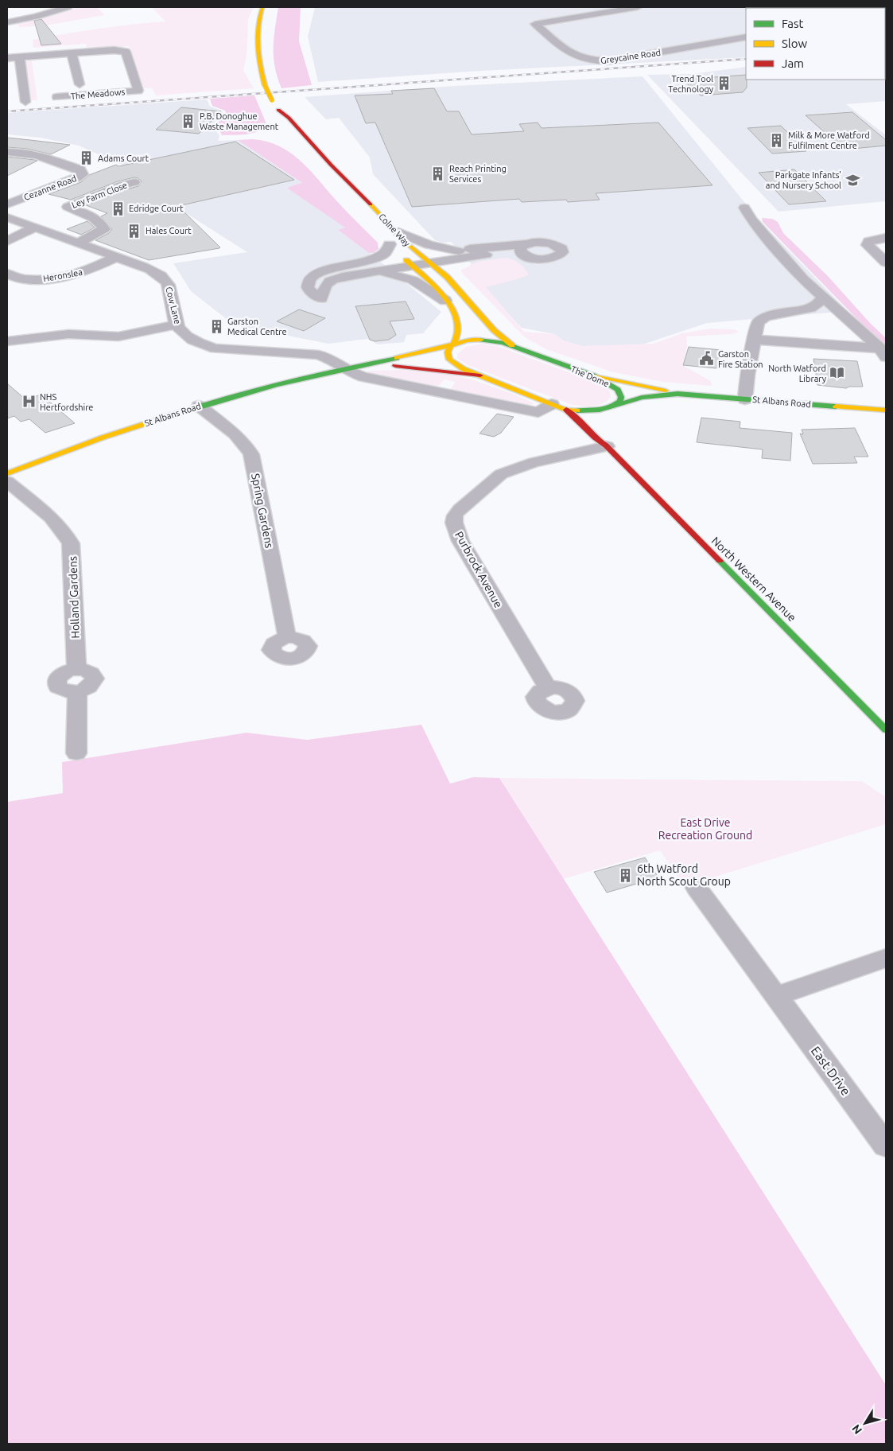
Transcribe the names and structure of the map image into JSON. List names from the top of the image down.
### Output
{
  "streets": {
    "main road": [
      "Colne Way",
      "The Dome",
      "St Albans Road",
      "North Western Avenue"
    ],
    "street": [
      "Greycaine Road",
      "The Meadows",
      "Cezanne Road",
      "Ley Farm Close",
      "Heronslea",
      "Cow Lane",
      "Spring Gardens",
      "Purbrock Avenue",
      "Holland Gardens",
      "East Drive"
    ]
  },
  "crossings": [
    ["Ley Farm Close", "Cow Lane"],
    ["Colne Way", "The Dome"],
    ["Colne Way", "St Albans Road"],
    ["Heronslea", "Cow Lane"],
    ["Cow Lane", "St Albans Road"],
    ["The Dome", "St Albans Road"],
    ["St Albans Road", "Spring Gardens"],
    ["Purbrock Avenue", "North Western Avenue"]
  ],
  "parks": ["East Drive Recreation Ground"],
  "places": {
    "building": [
      "Trend Tool Technology",
      "P.B. Donoghue Waste Management",
      "Milk & More Watford Fulfilment Centre",
      "Adams Court",
      "Reach Printing Services",
      "Edridge Court",
      "Hales Court",
      "Garston Medical Centre",
      "6th Watford North Scout Group"
    ],
    "school or university": ["Parkgate Infants' and Nursery School"],
    "public building": ["Garston Fire Station"],
    "library": ["North Watford Library"],
    "hospital": ["NHS Hertfordshire"]
  },
  "legend": ["Fast", "Slow", "Jam"],
  "north": "bottom left"
}
